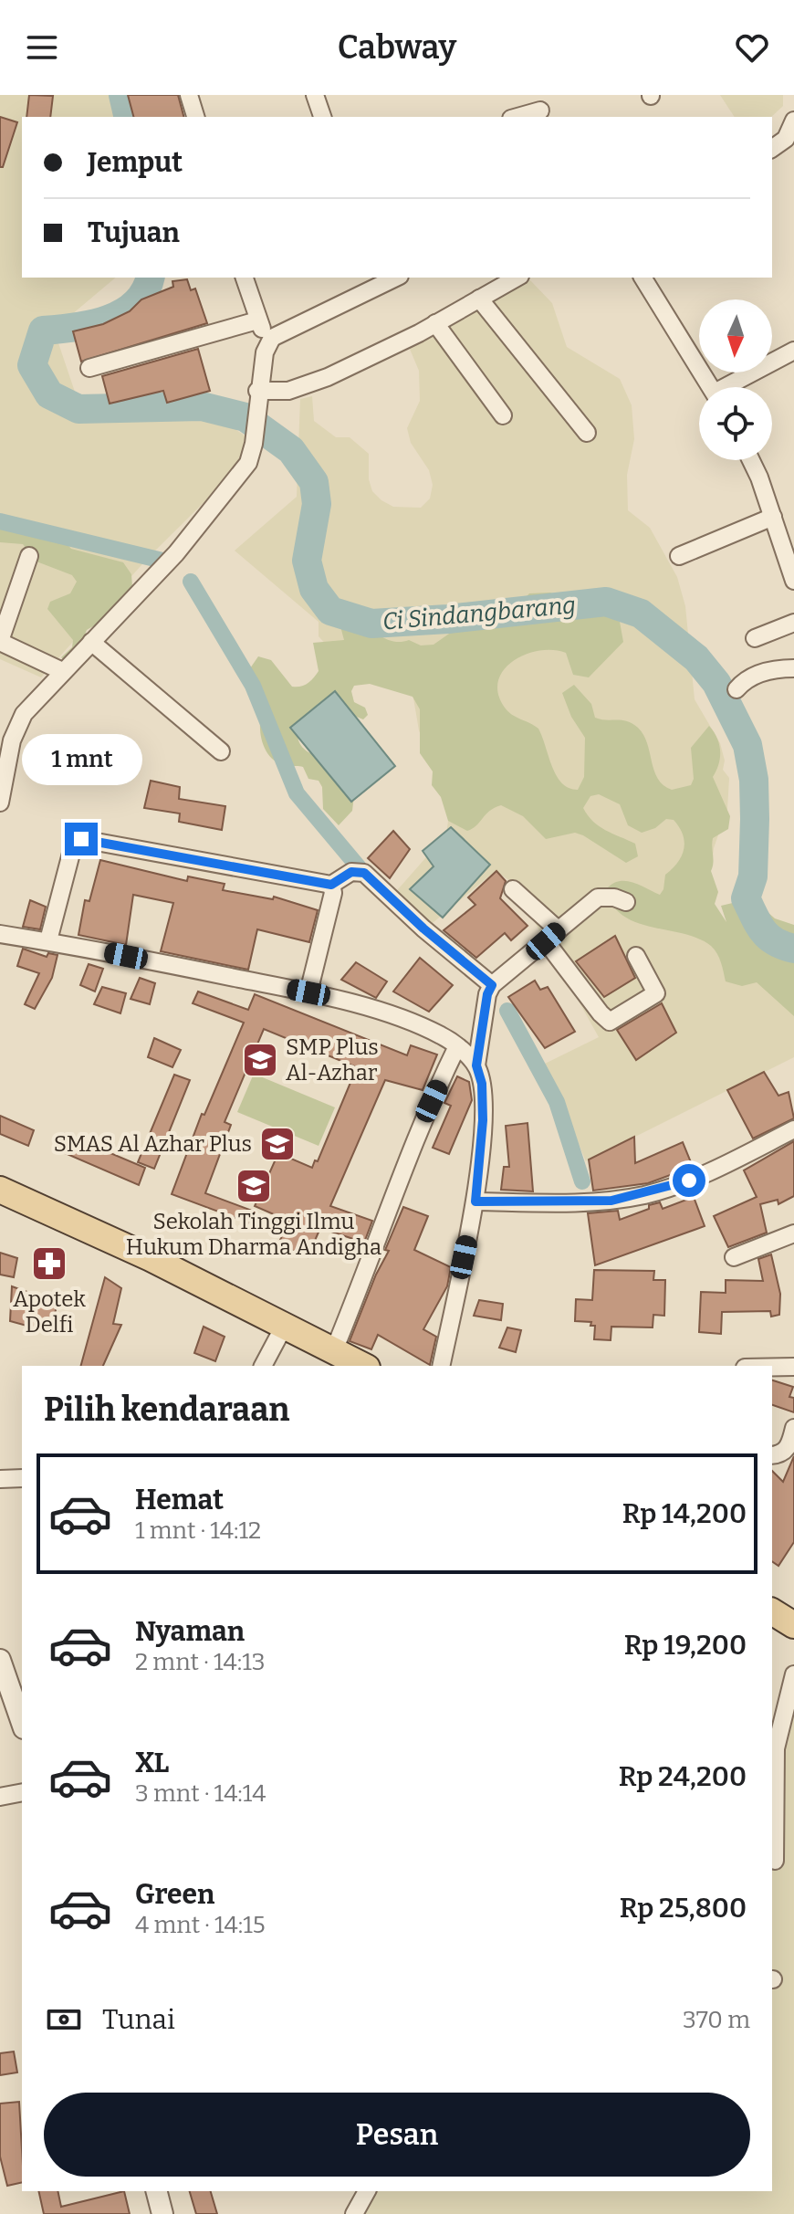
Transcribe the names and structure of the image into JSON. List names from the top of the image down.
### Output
{
  "water": ["Ci Sindangbarang"],
  "places": {
    "school or university": ["SMP Plus Al-Azhar", "SMAS Al Azhar Plus", "Sekolah Tinggi Ilmu Hukum Dharma Andigha"],
    "pharmacy": ["Apotek Delfi"]
  },
  "north": "bottom",
  "page": {
    "header": "Cabway",
    "banner": ["Jemput", "Tujuan"],
    "bubble": "1 mnt",
    "heading": "Pilih kendaraan",
    "list": [
      {
        "name": "Hemat",
        "note": "1 mnt · 14:12",
        "value": "Rp 14,200"
      },
      {
        "name": "Nyaman",
        "note": "2 mnt · 14:13",
        "value": "Rp 19,200"
      },
      {
        "name": "XL",
        "note": "3 mnt · 14:14",
        "value": "Rp 24,200"
      },
      {
        "name": "Green",
        "note": "4 mnt · 14:15",
        "value": "Rp 25,800"
      }
    ],
    "pay": ["Tunai", "370 m"],
    "buttons": "Pesan"
  }
}
